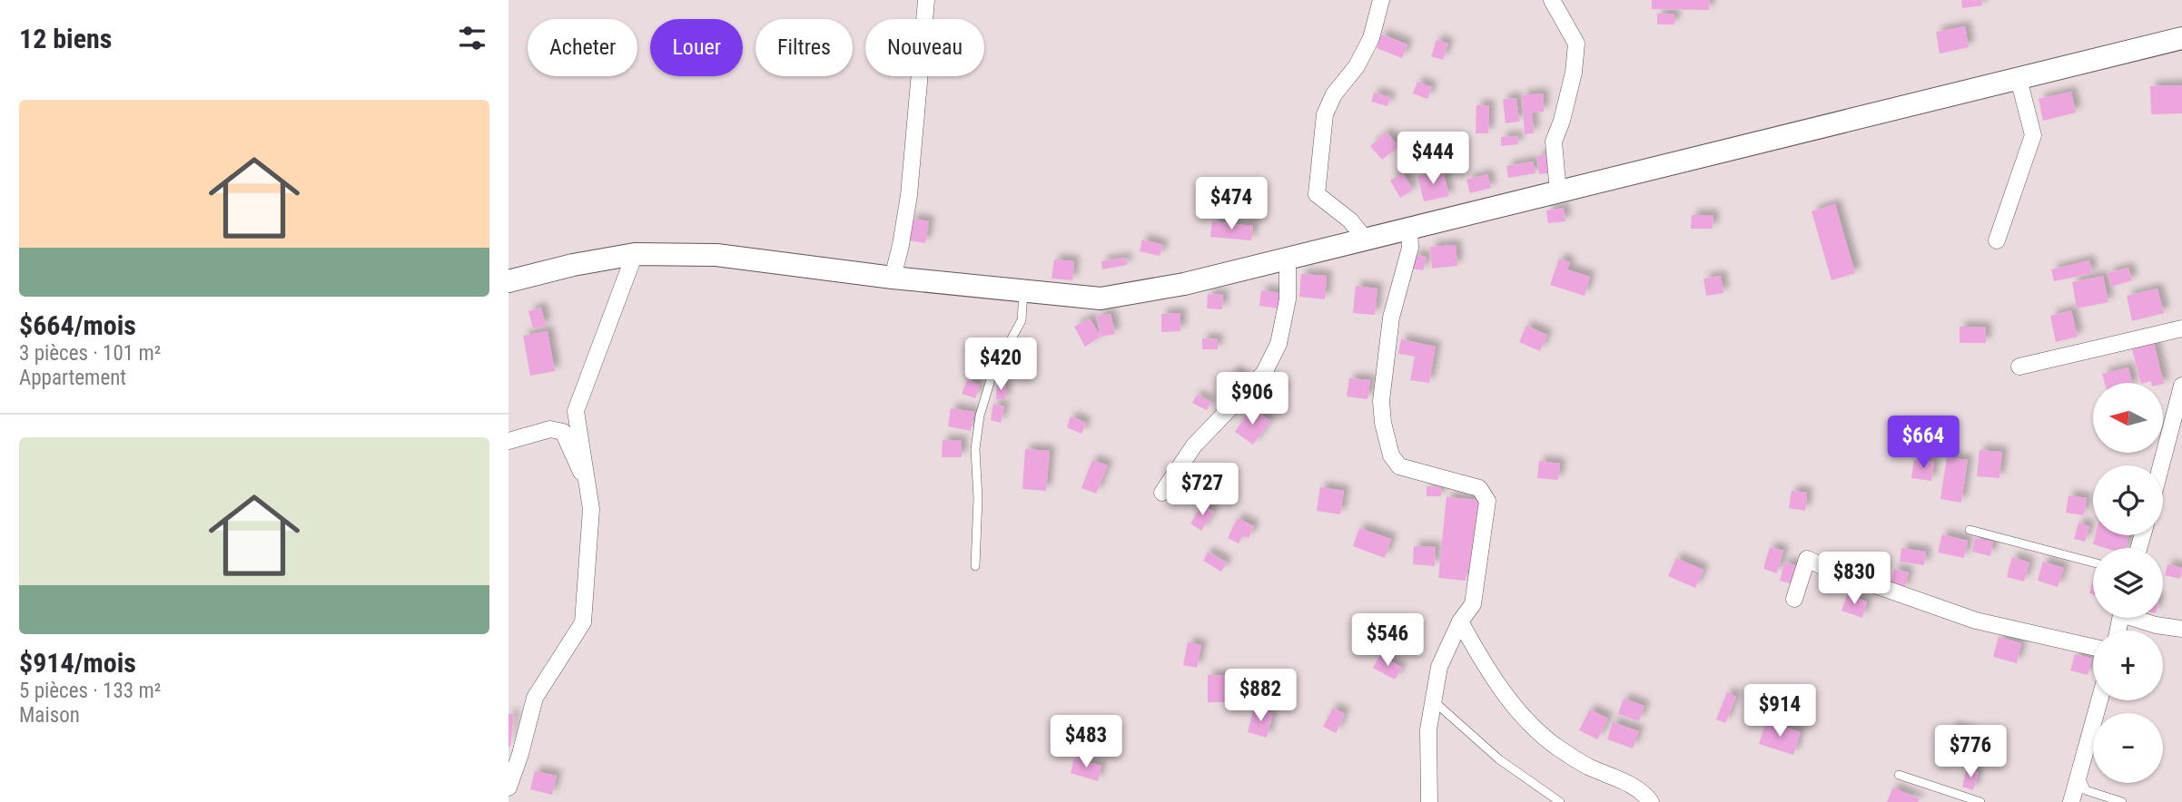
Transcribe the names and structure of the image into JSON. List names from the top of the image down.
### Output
{
  "north": "left",
  "page": {
    "heading": "12 biens",
    "chip": [
      "Acheter",
      "Louer",
      "Filtres",
      "Nouveau"
    ],
    "list": [
      {
        "name": "$664/mois",
        "note": "3 pièces · 101 m² · Appartement"
      },
      {
        "name": "$914/mois",
        "note": "5 pièces · 133 m² · Maison"
      }
    ],
    "price": [
      "$444",
      "$474",
      "$420",
      "$906",
      "$664",
      "$727",
      "$830",
      "$546",
      "$882",
      "$914",
      "$483",
      "$776"
    ],
    "map_buttons": ["+", "−"]
  }
}
